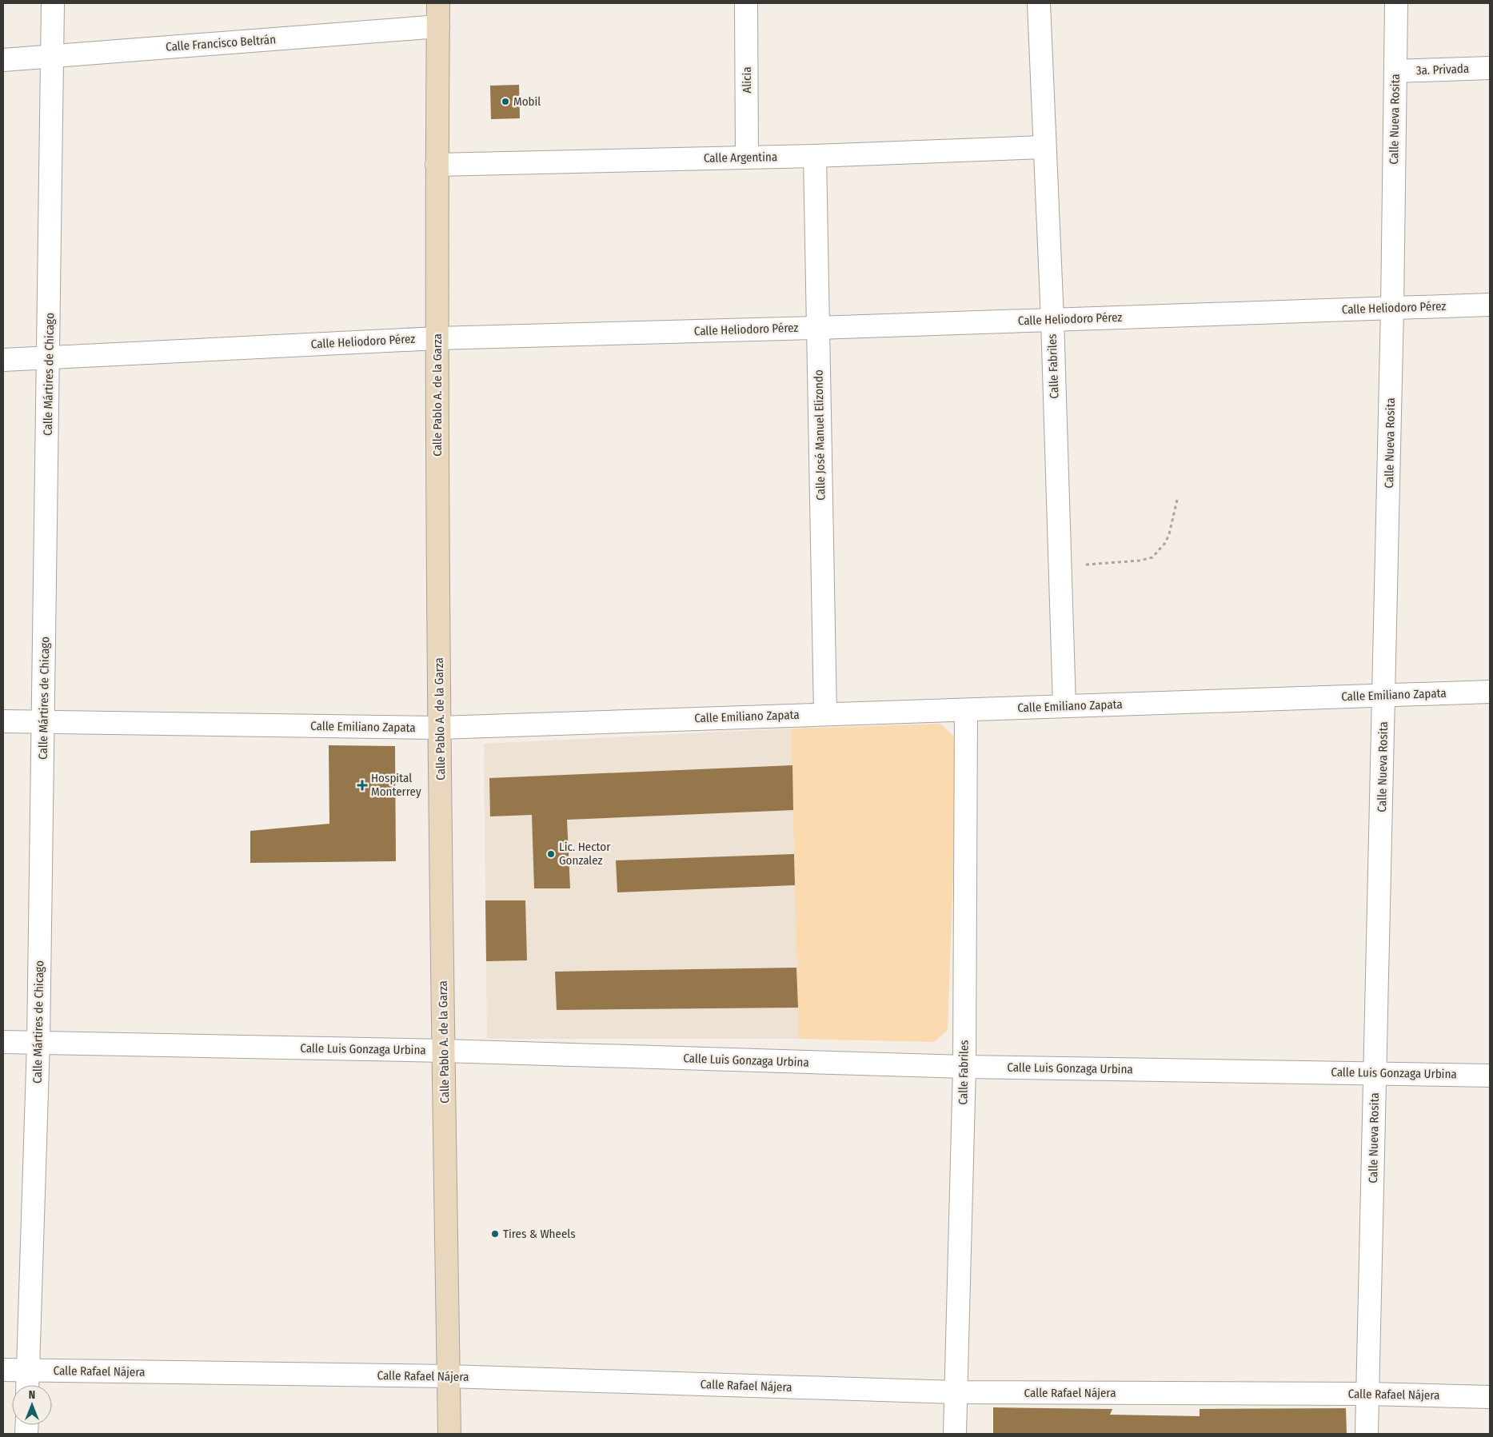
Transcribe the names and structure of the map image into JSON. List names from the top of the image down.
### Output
{
  "streets": {
    "street": [
      "Calle Francisco Beltrán",
      "3a. Privada",
      "Alicia",
      "Calle Nueva Rosita",
      "Calle Argentina",
      "Calle Heliodoro Pérez",
      "Calle Fabriles",
      "Calle Mártires de Chicago",
      "Calle Pablo A. de la Garza",
      "Calle José Manuel Elizondo",
      "Calle Emiliano Zapata",
      "Calle Luis Gonzaga Urbina",
      "Calle Rafael Nájera"
    ]
  },
  "crossings": [
    ["Calle Francisco Beltrán", "Calle Mártires de Chicago"],
    ["Calle Francisco Beltrán", "Calle Pablo A. de la Garza"],
    ["3a. Privada", "Calle Nueva Rosita"],
    ["Alicia", "Calle Argentina"],
    ["Calle Nueva Rosita", "Calle Heliodoro Pérez"],
    ["Calle Nueva Rosita", "Calle Emiliano Zapata"],
    ["Calle Nueva Rosita", "Calle Luis Gonzaga Urbina"],
    ["Calle Nueva Rosita", "Calle Rafael Nájera"],
    ["Calle Argentina", "Calle Fabriles"],
    ["Calle Argentina", "Calle Pablo A. de la Garza"],
    ["Calle Argentina", "Calle José Manuel Elizondo"],
    ["Calle Heliodoro Pérez", "Calle Fabriles"],
    ["Calle Heliodoro Pérez", "Calle Mártires de Chicago"],
    ["Calle Heliodoro Pérez", "Calle Pablo A. de la Garza"],
    ["Calle Heliodoro Pérez", "Calle José Manuel Elizondo"],
    ["Calle Fabriles", "Calle Emiliano Zapata"],
    ["Calle Fabriles", "Calle Luis Gonzaga Urbina"],
    ["Calle Fabriles", "Calle Rafael Nájera"],
    ["Calle Mártires de Chicago", "Calle Emiliano Zapata"],
    ["Calle Mártires de Chicago", "Calle Luis Gonzaga Urbina"],
    ["Calle Mártires de Chicago", "Calle Rafael Nájera"],
    ["Calle Pablo A. de la Garza", "Calle Emiliano Zapata"],
    ["Calle Pablo A. de la Garza", "Calle Luis Gonzaga Urbina"],
    ["Calle Pablo A. de la Garza", "Calle Rafael Nájera"],
    ["Calle José Manuel Elizondo", "Calle Emiliano Zapata"]
  ],
  "places": {
    "other": ["Mobil", "Lic. Hector Gonzalez", "Tires & Wheels"],
    "health": ["Hospital Monterrey"]
  },
  "north": "top"
}
